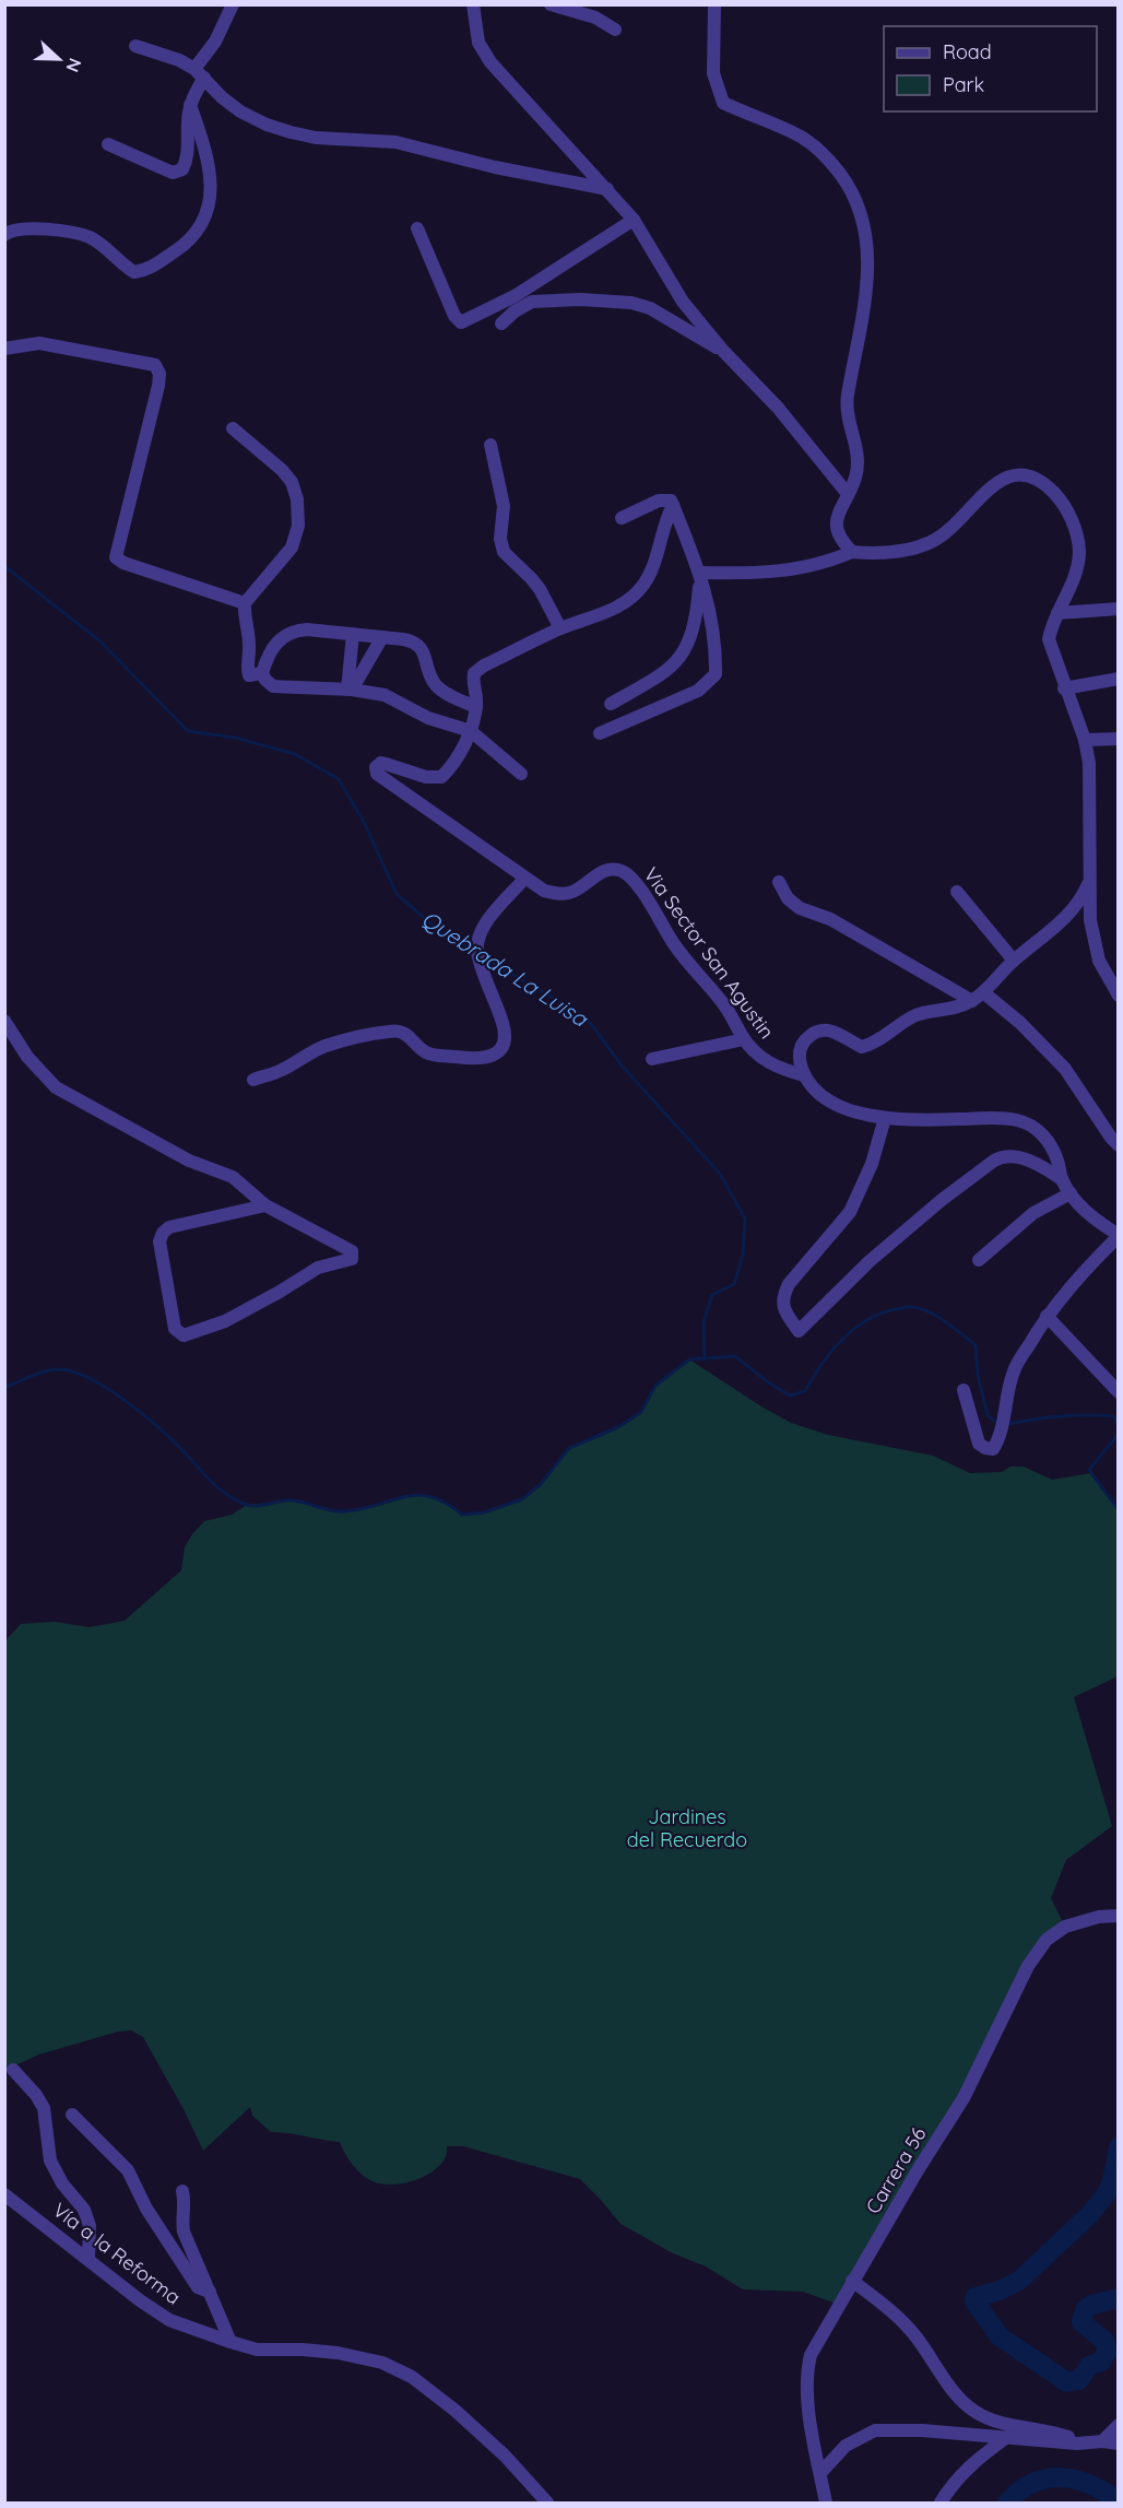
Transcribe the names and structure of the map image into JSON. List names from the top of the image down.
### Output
{
  "streets": {
    "street": ["Via Sector San Agustin", "Carrera 56", "Vía a la Reforma"]
  },
  "water": ["Quebrada La Luisa"],
  "parks": ["Jardines del Recuerdo"],
  "legend": ["Road", "Park"],
  "north": "right"
}
